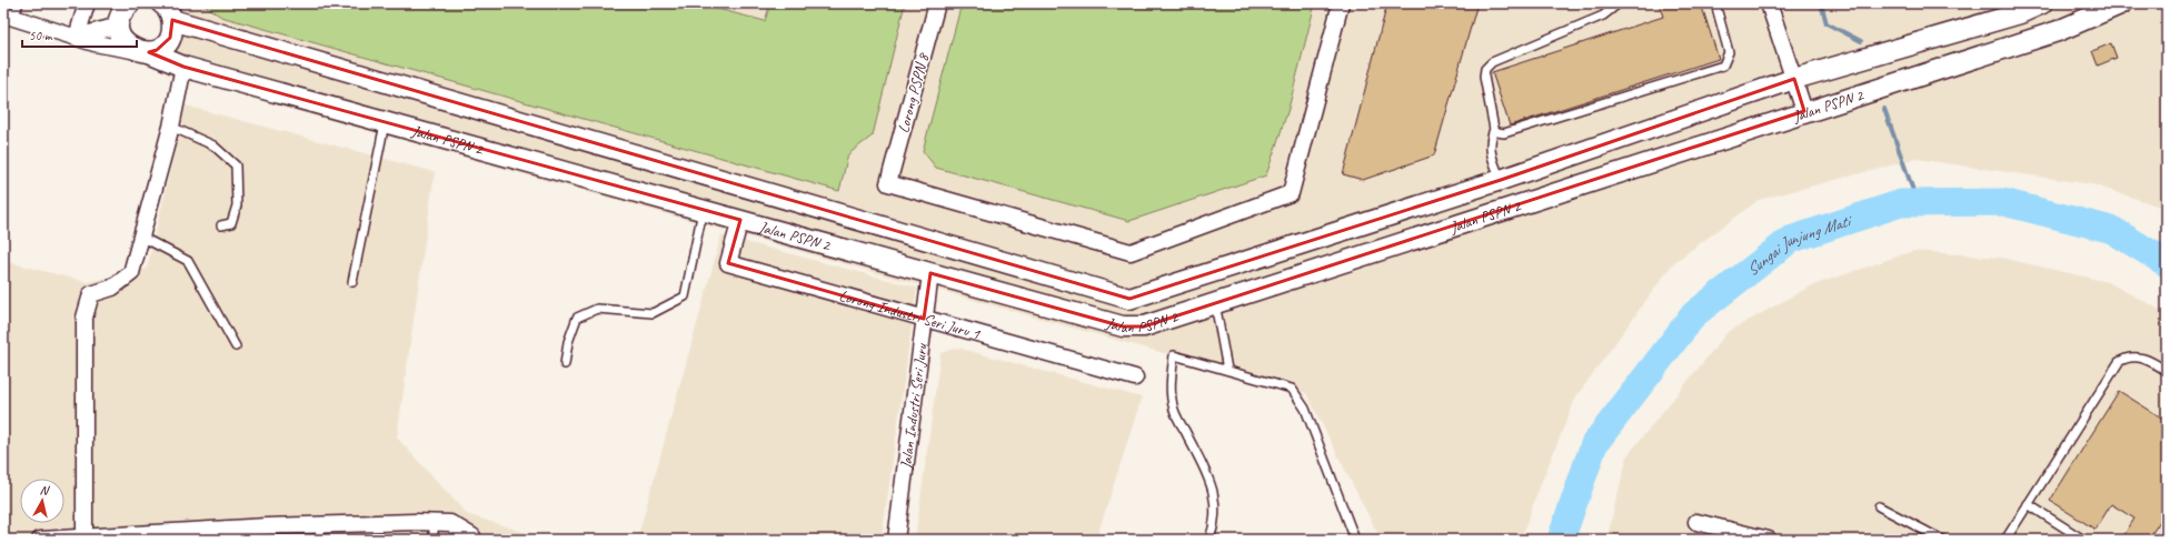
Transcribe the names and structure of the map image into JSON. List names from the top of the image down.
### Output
{
  "streets": {
    "street": [
      "Lorong PSPN 8",
      "Jalan PSPN 2",
      "Lorong Industri Seri Juru 1",
      "Jalan Industri Seri Juru"
    ]
  },
  "crossings": [
    ["Jalan PSPN 2", "Lorong Industri Seri Juru 1"],
    ["Jalan PSPN 2", "Jalan Industri Seri Juru"],
    ["Lorong Industri Seri Juru 1", "Jalan Industri Seri Juru"]
  ],
  "water": ["Sungai Junjung Mati"],
  "scale_bar": "50 m",
  "north": "top"
}
